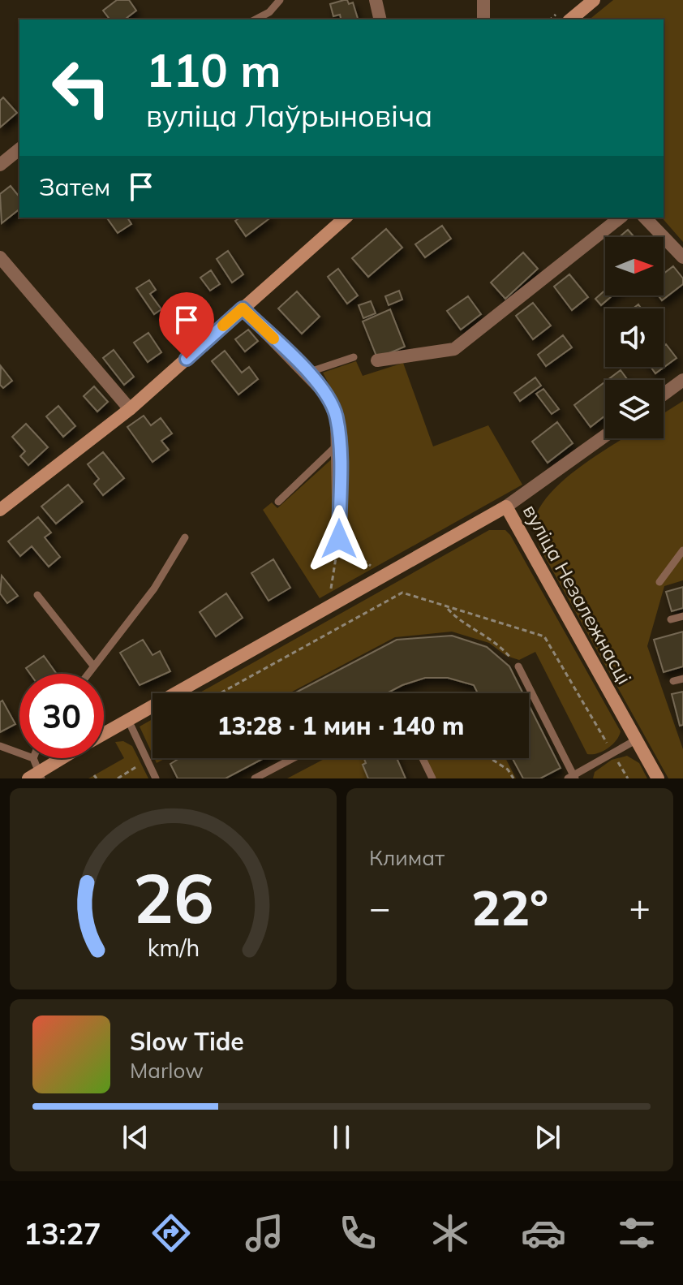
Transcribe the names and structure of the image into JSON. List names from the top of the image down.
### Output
{
  "streets": {
    "main road": ["вуліца Незалежнасці"]
  },
  "north": "right",
  "page": {
    "turn": ["110 m", "вуліца Лаўрыновіча"],
    "then": "Затем",
    "limit": "30",
    "trip": "13:28 · 1 мин · 140 m",
    "tile": "Климат",
    "heat": ["−", "22°", "+"],
    "song": ["Slow Tide", "Marlow"],
    "tabs": "13:27",
    "gauge": ["26", "km/h"]
  }
}
